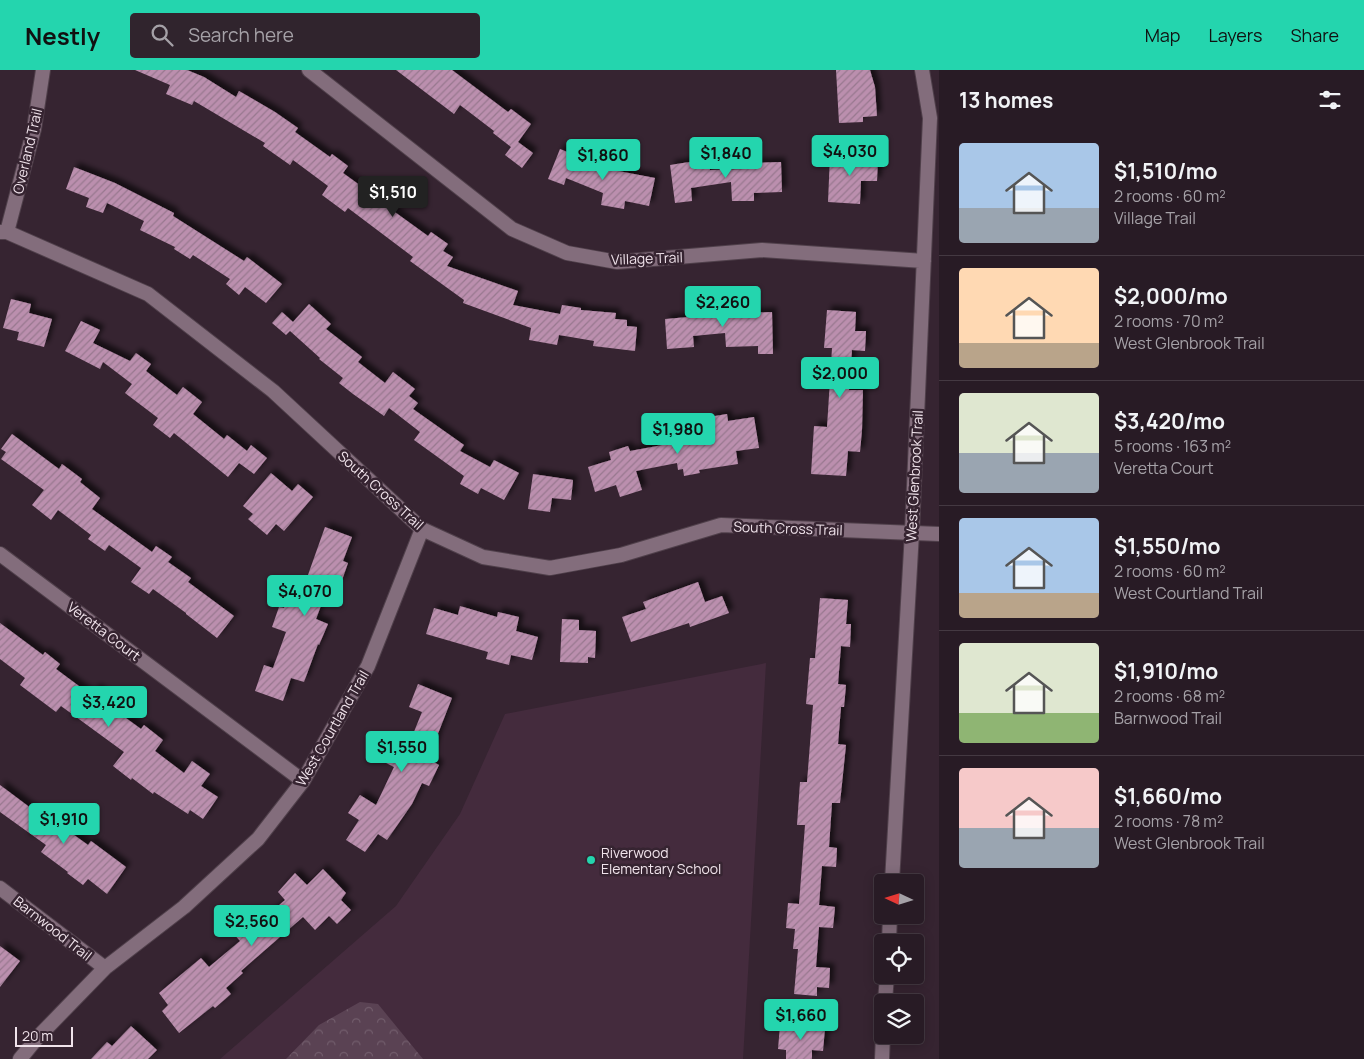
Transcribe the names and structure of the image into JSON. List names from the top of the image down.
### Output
{
  "streets": {
    "street": [
      "Overland Trail",
      "Village Trail",
      "West Glenbrook Trail",
      "South Cross Trail",
      "Veretta Court",
      "West Courtland Trail",
      "Barnwood Trail"
    ]
  },
  "crossings": [
    ["Overland Trail", "South Cross Trail"],
    ["Village Trail", "West Glenbrook Trail"],
    ["West Glenbrook Trail", "South Cross Trail"],
    ["South Cross Trail", "West Courtland Trail"],
    ["Veretta Court", "West Courtland Trail"],
    ["West Courtland Trail", "Barnwood Trail"]
  ],
  "places": ["Riverwood Elementary School"],
  "scale_bar": "20 m",
  "north": "left",
  "page": {
    "header": "Nestly",
    "search": "Search here",
    "nav": ["Map", "Layers", "Share"],
    "heading": "13 homes",
    "list": [
      {
        "name": "$1,510/mo",
        "note": "2 rooms · 60 m² · Village Trail"
      },
      {
        "name": "$2,000/mo",
        "note": "2 rooms · 70 m² · West Glenbrook Trail"
      },
      {
        "name": "$3,420/mo",
        "note": "5 rooms · 163 m² · Veretta Court"
      },
      {
        "name": "$1,550/mo",
        "note": "2 rooms · 60 m² · West Courtland Trail"
      },
      {
        "name": "$1,910/mo",
        "note": "2 rooms · 68 m² · Barnwood Trail"
      },
      {
        "name": "$1,660/mo",
        "note": "2 rooms · 78 m² · West Glenbrook Trail"
      }
    ],
    "price": [
      "$4,030",
      "$1,840",
      "$1,860",
      "$1,510",
      "$2,260",
      "$2,000",
      "$1,980",
      "$4,070",
      "$3,420",
      "$1,550",
      "$1,910",
      "$2,560",
      "$1,660"
    ],
    "scale": "20 m"
  }
}
